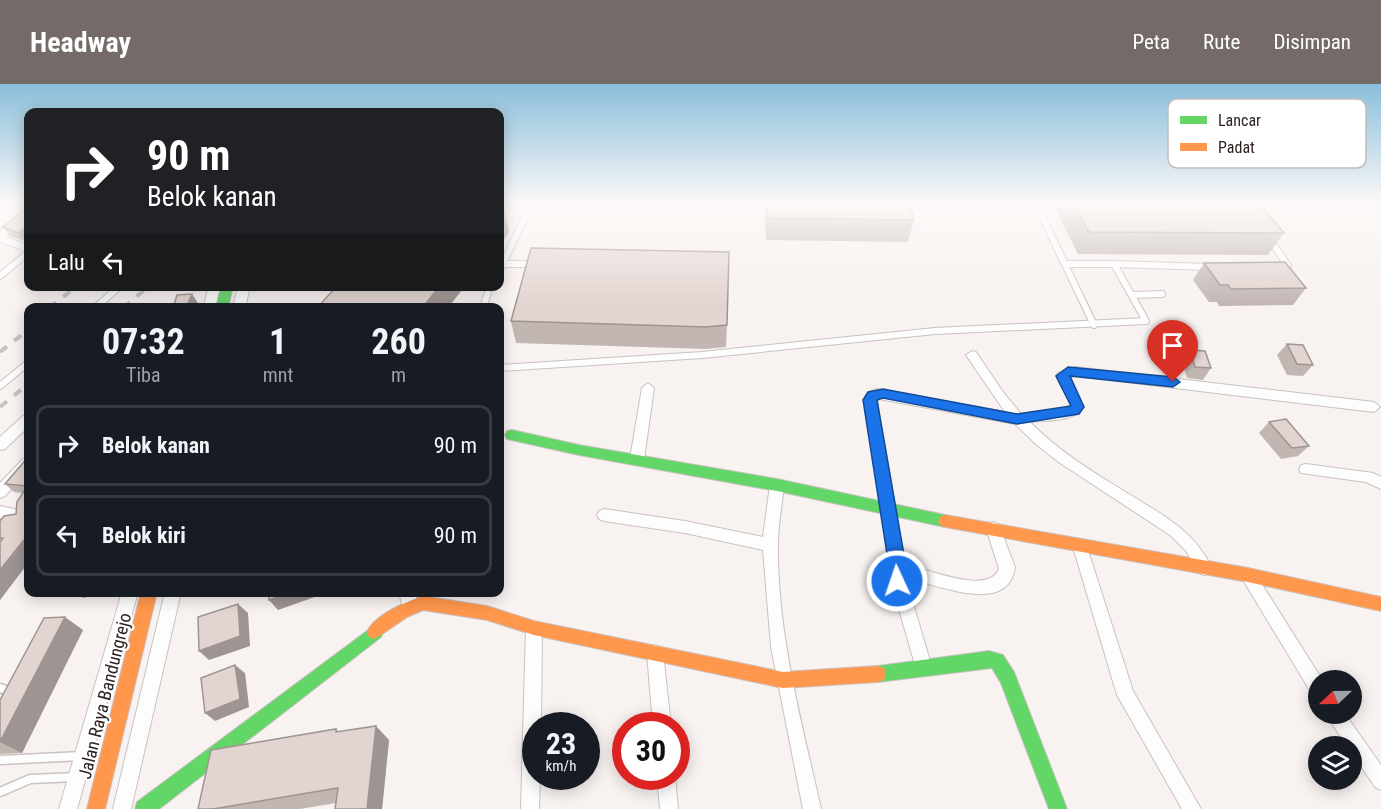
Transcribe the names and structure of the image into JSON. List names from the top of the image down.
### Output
{
  "streets": {
    "street": ["Jalan Raya Bandungrejo"]
  },
  "legend": ["Lancar", "Padat"],
  "north": "left",
  "page": {
    "header": "Headway",
    "nav": ["Peta", "Rute", "Disimpan"],
    "turn": ["90 m", "Belok kanan"],
    "then": "Lalu",
    "eta": [
      "07:32",
      "Tiba",
      "1",
      "mnt",
      "260",
      "m"
    ],
    "list": [
      {
        "name": "Belok kanan",
        "value": "90 m"
      },
      {
        "name": "Belok kiri",
        "value": "90 m"
      }
    ],
    "speed": "23 km/h",
    "limit": "30"
  }
}
